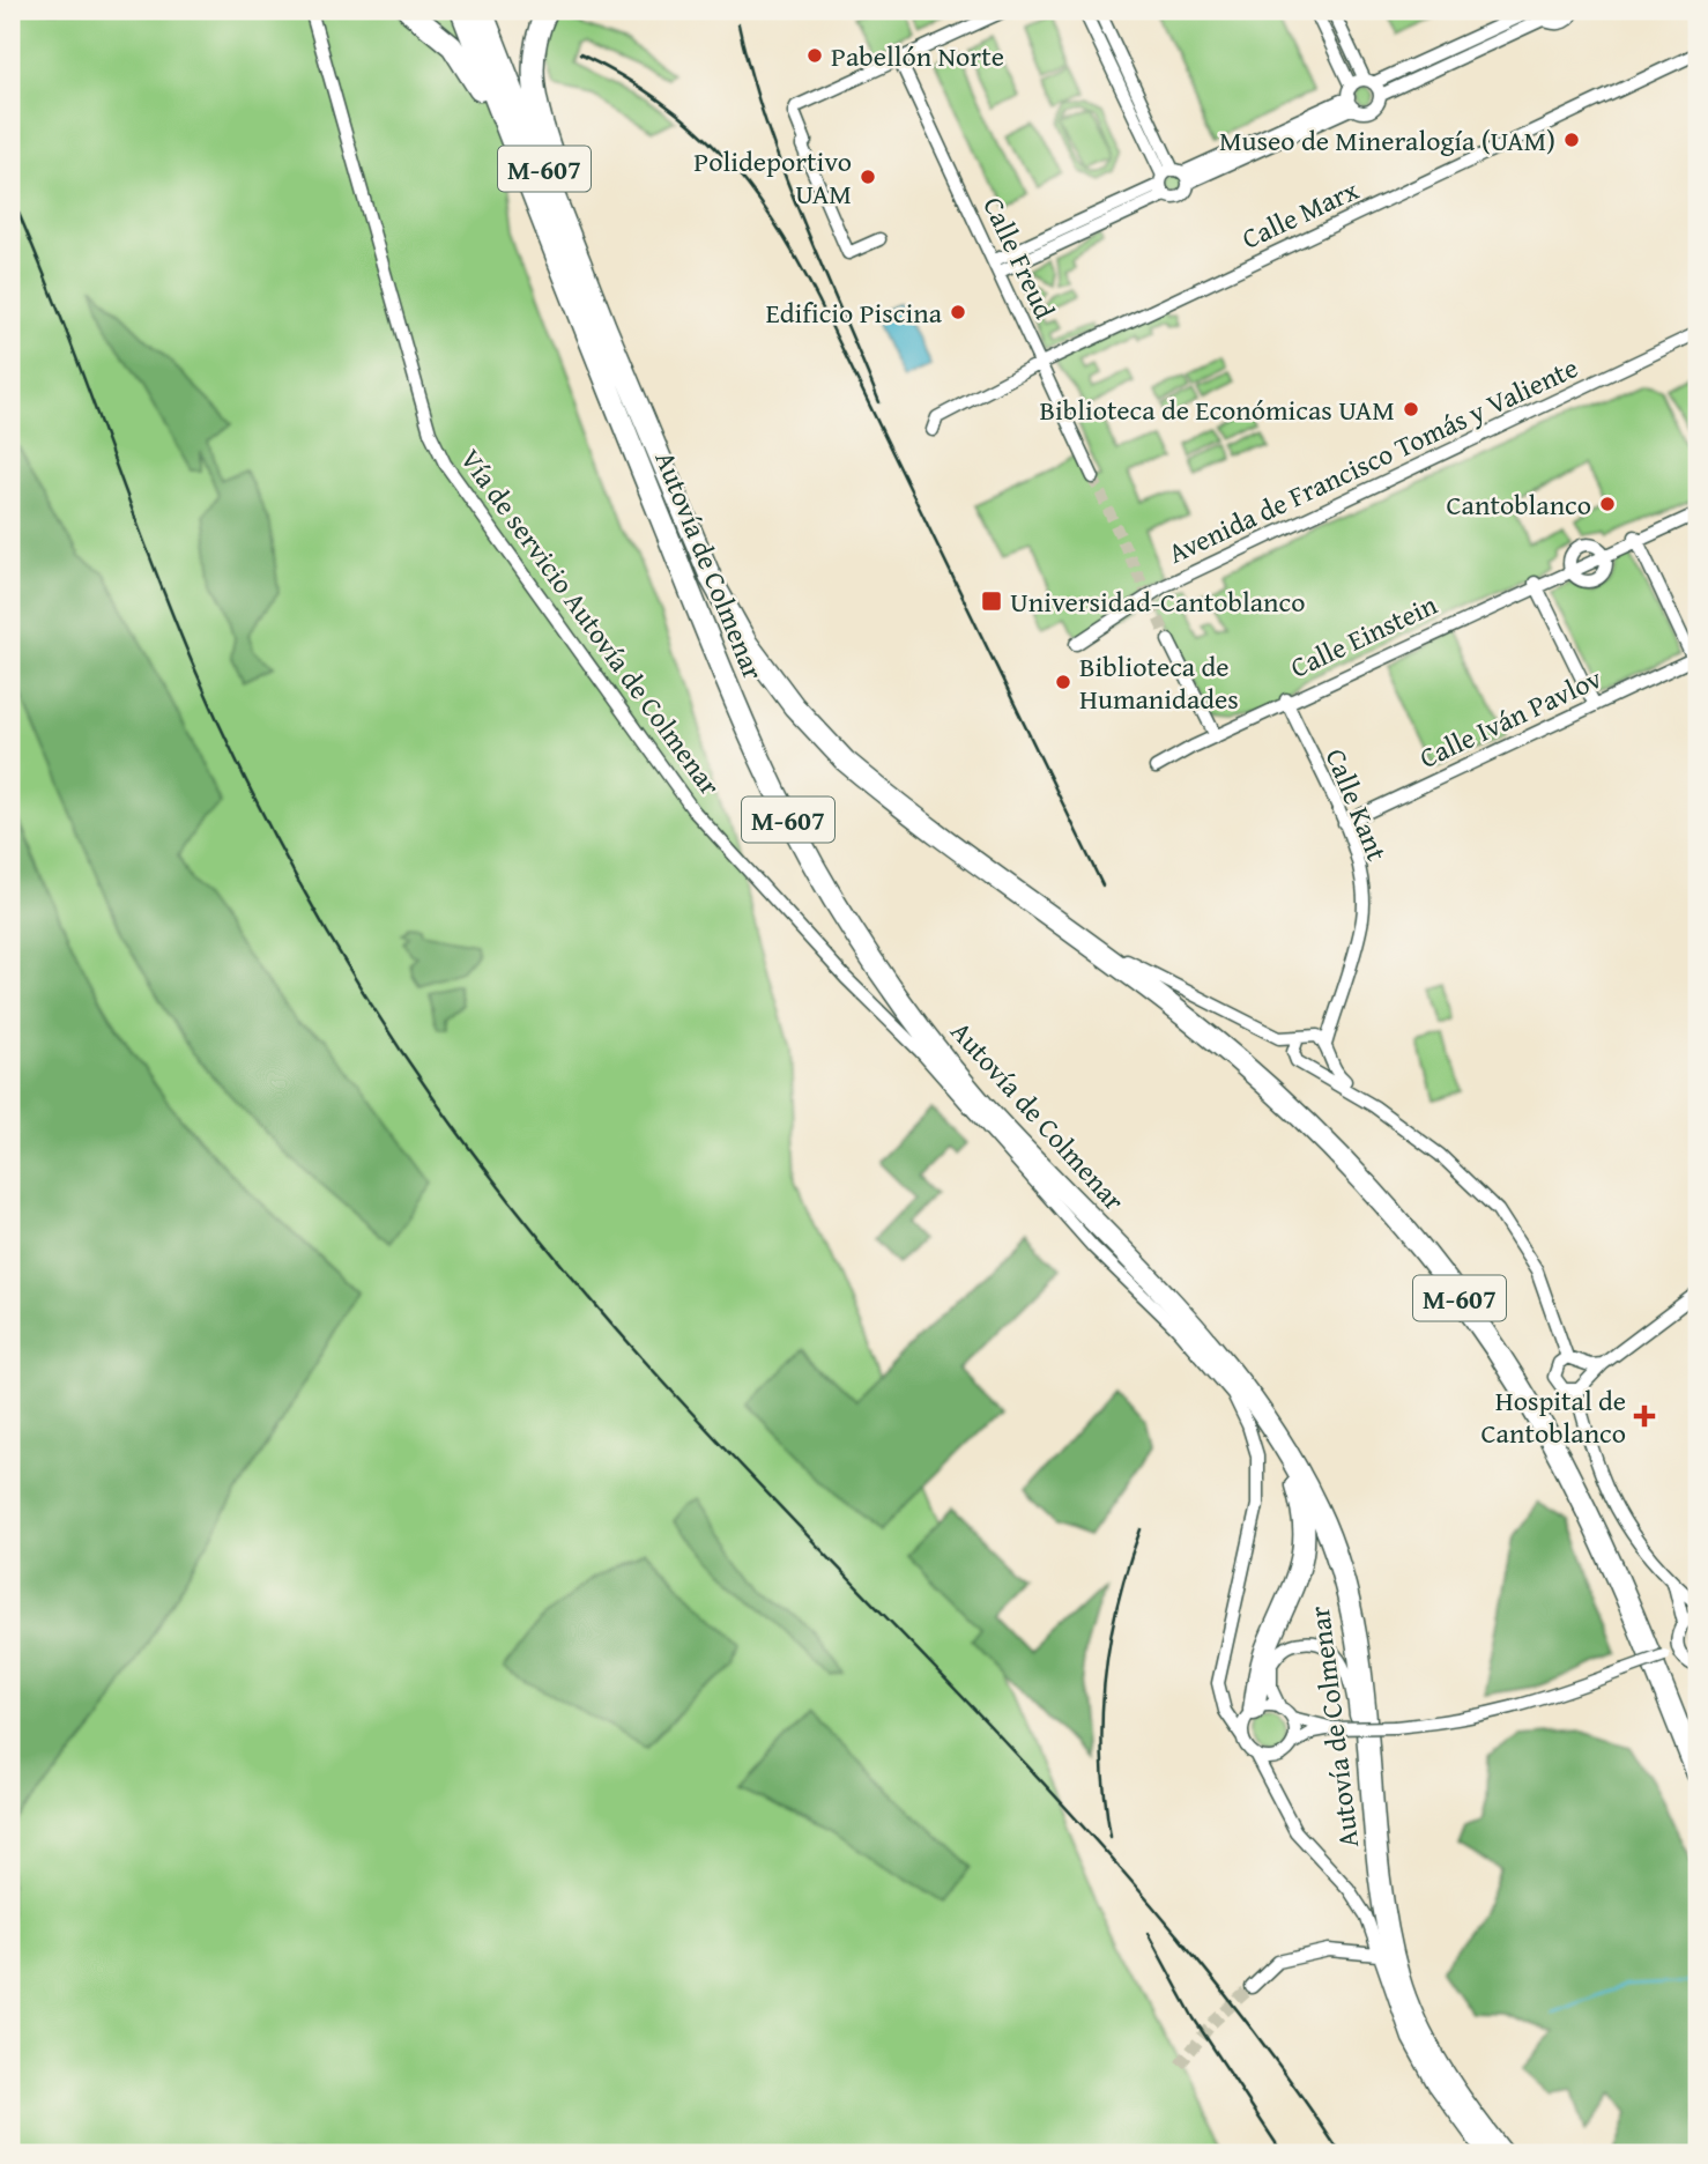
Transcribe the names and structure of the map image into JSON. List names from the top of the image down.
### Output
{
  "streets": {
    "highway": ["M-607", "Autovía de Colmenar"],
    "street": [
      "Calle Marx",
      "Calle Freud",
      "Avenida de Francisco Tomás y Valiente",
      "Vía de servicio Autovía de Colmenar",
      "Calle Einstein",
      "Calle Iván Pavlov",
      "Calle Kant"
    ]
  },
  "crossings": [
    ["Calle Marx", "Calle Freud"],
    ["Calle Einstein", "Calle Kant"],
    ["Calle Iván Pavlov", "Calle Kant"]
  ],
  "places": {
    "other": [
      "Pabellón Norte",
      "Museo de Mineralogía (UAM)",
      "Polideportivo UAM",
      "Edificio Piscina",
      "Biblioteca de Económicas UAM",
      "Cantoblanco",
      "Biblioteca de Humanidades"
    ],
    "transit": ["Universidad-Cantoblanco"],
    "health": ["Hospital de Cantoblanco"]
  }
}
